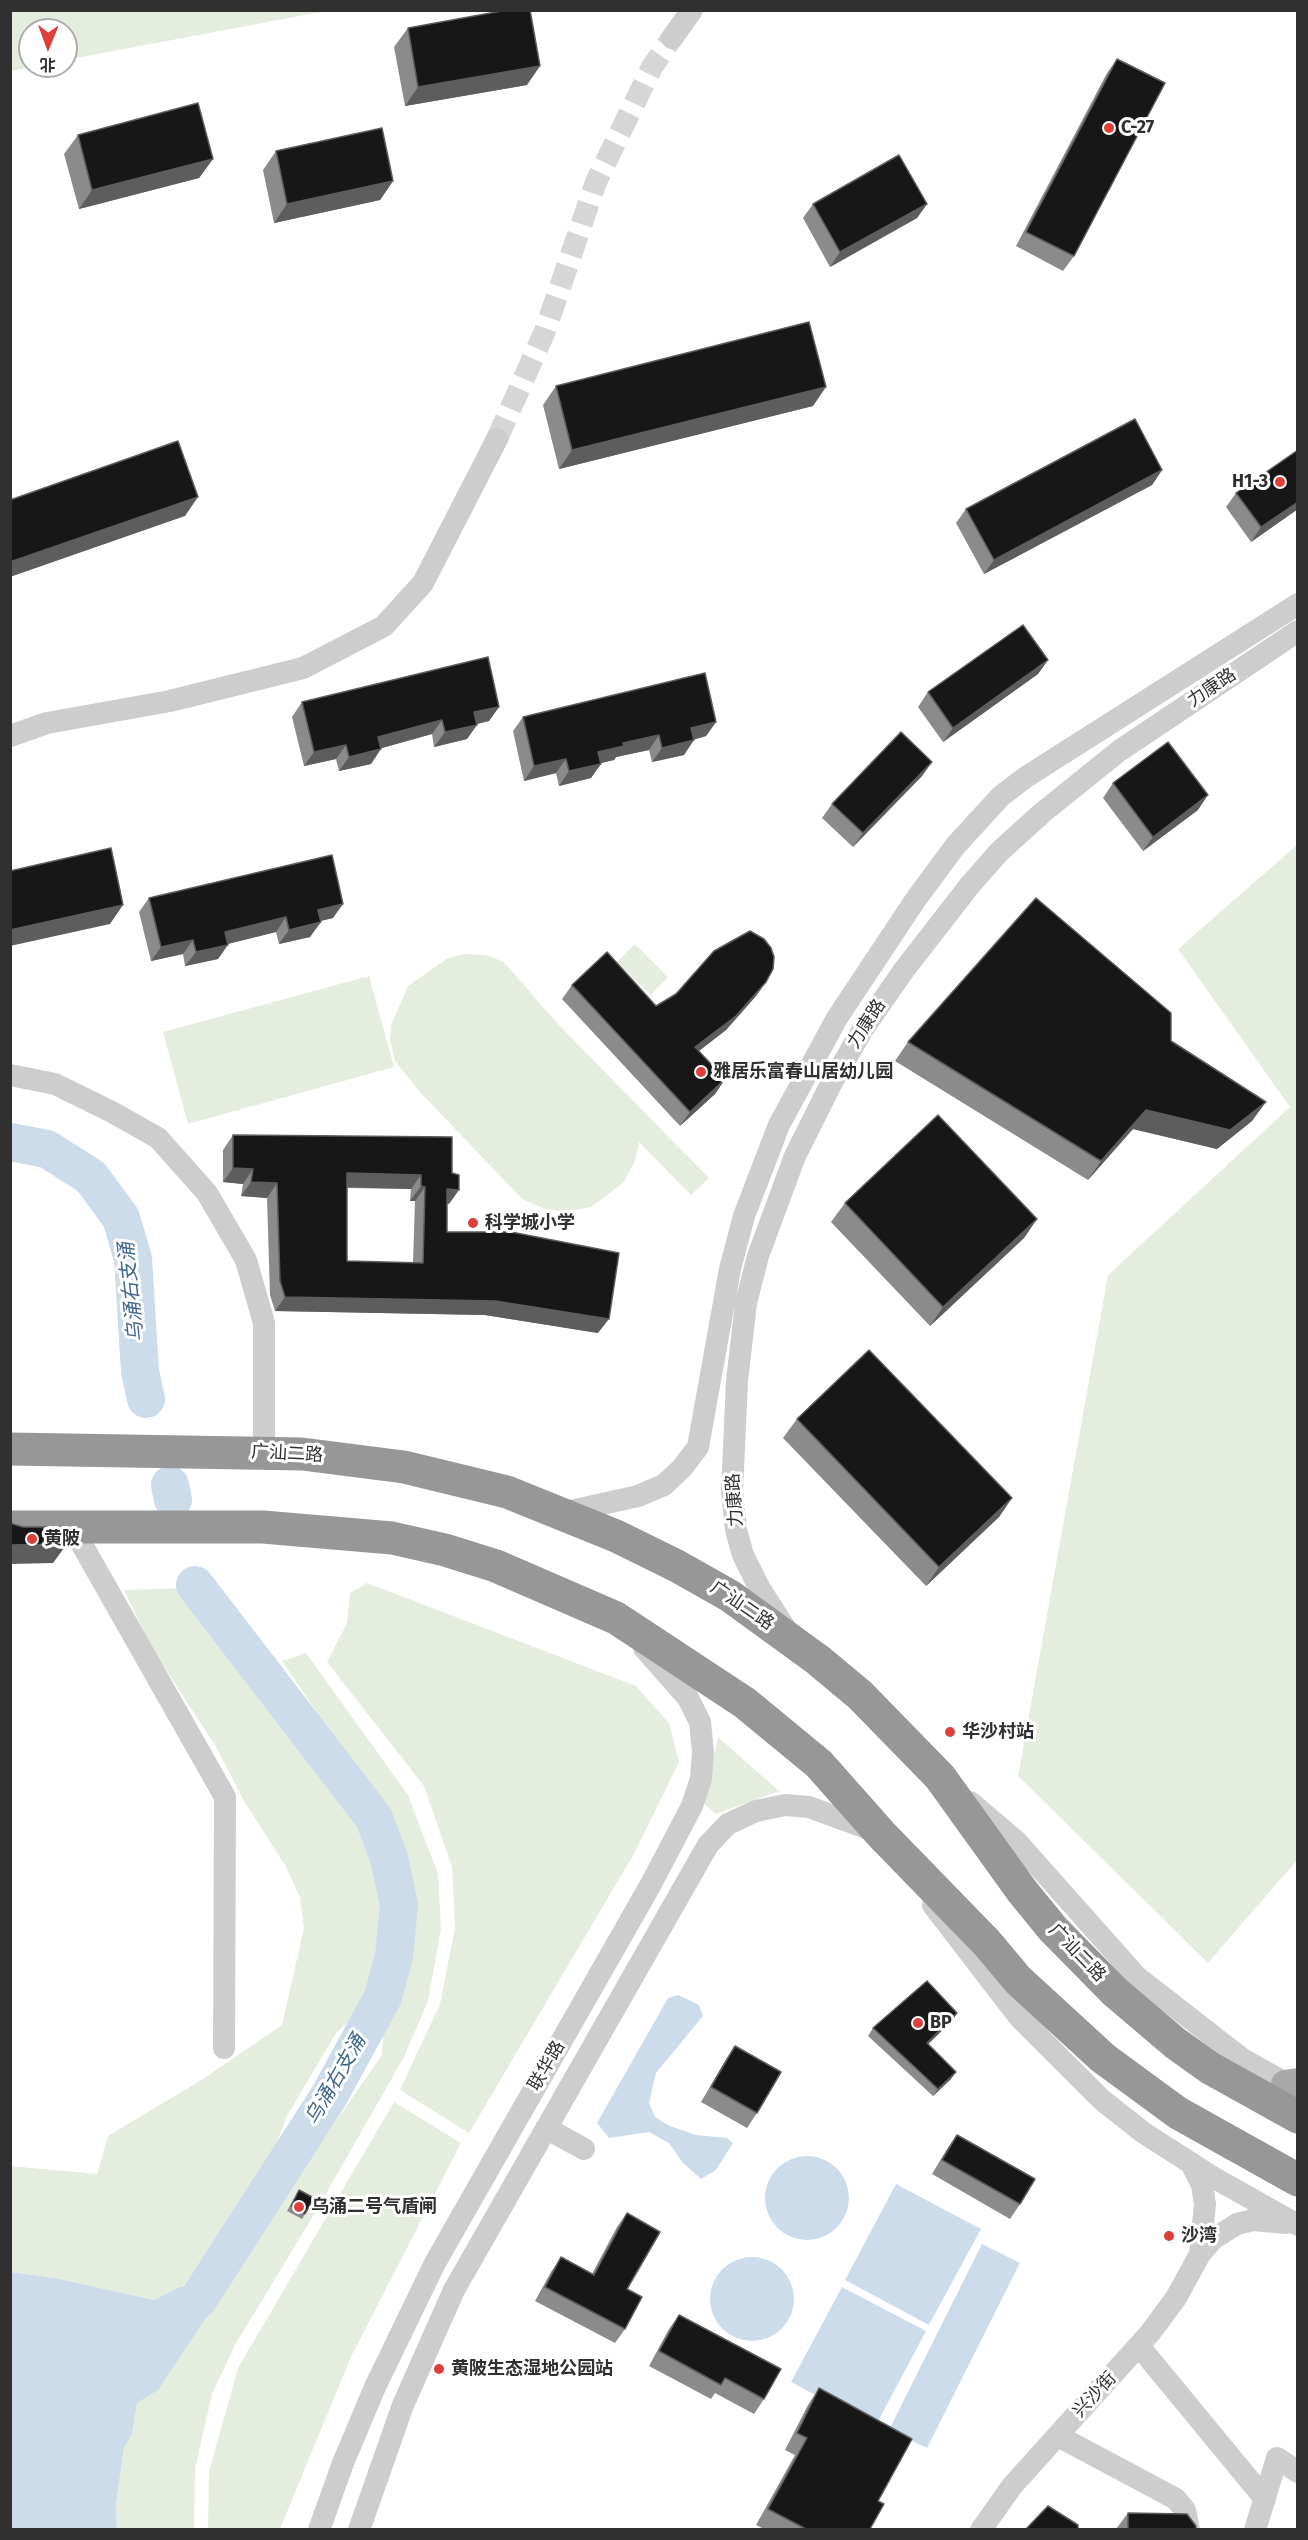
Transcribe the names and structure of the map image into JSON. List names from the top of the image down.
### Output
{
  "streets": {
    "highway": ["广汕二路"],
    "street": ["力康路", "联华路", "兴沙街"]
  },
  "crossings": [
    ["力康路", "广汕二路"]
  ],
  "water": ["乌涌右支涌"],
  "places": [
    "C-27",
    "H1-3",
    "雅居乐富春山居幼儿园",
    "科学城小学",
    "黄陂",
    "华沙村站",
    "BP",
    "乌涌二号气盾闸",
    "沙湾",
    "黄陂生态湿地公园站"
  ],
  "north": "bottom"
}
